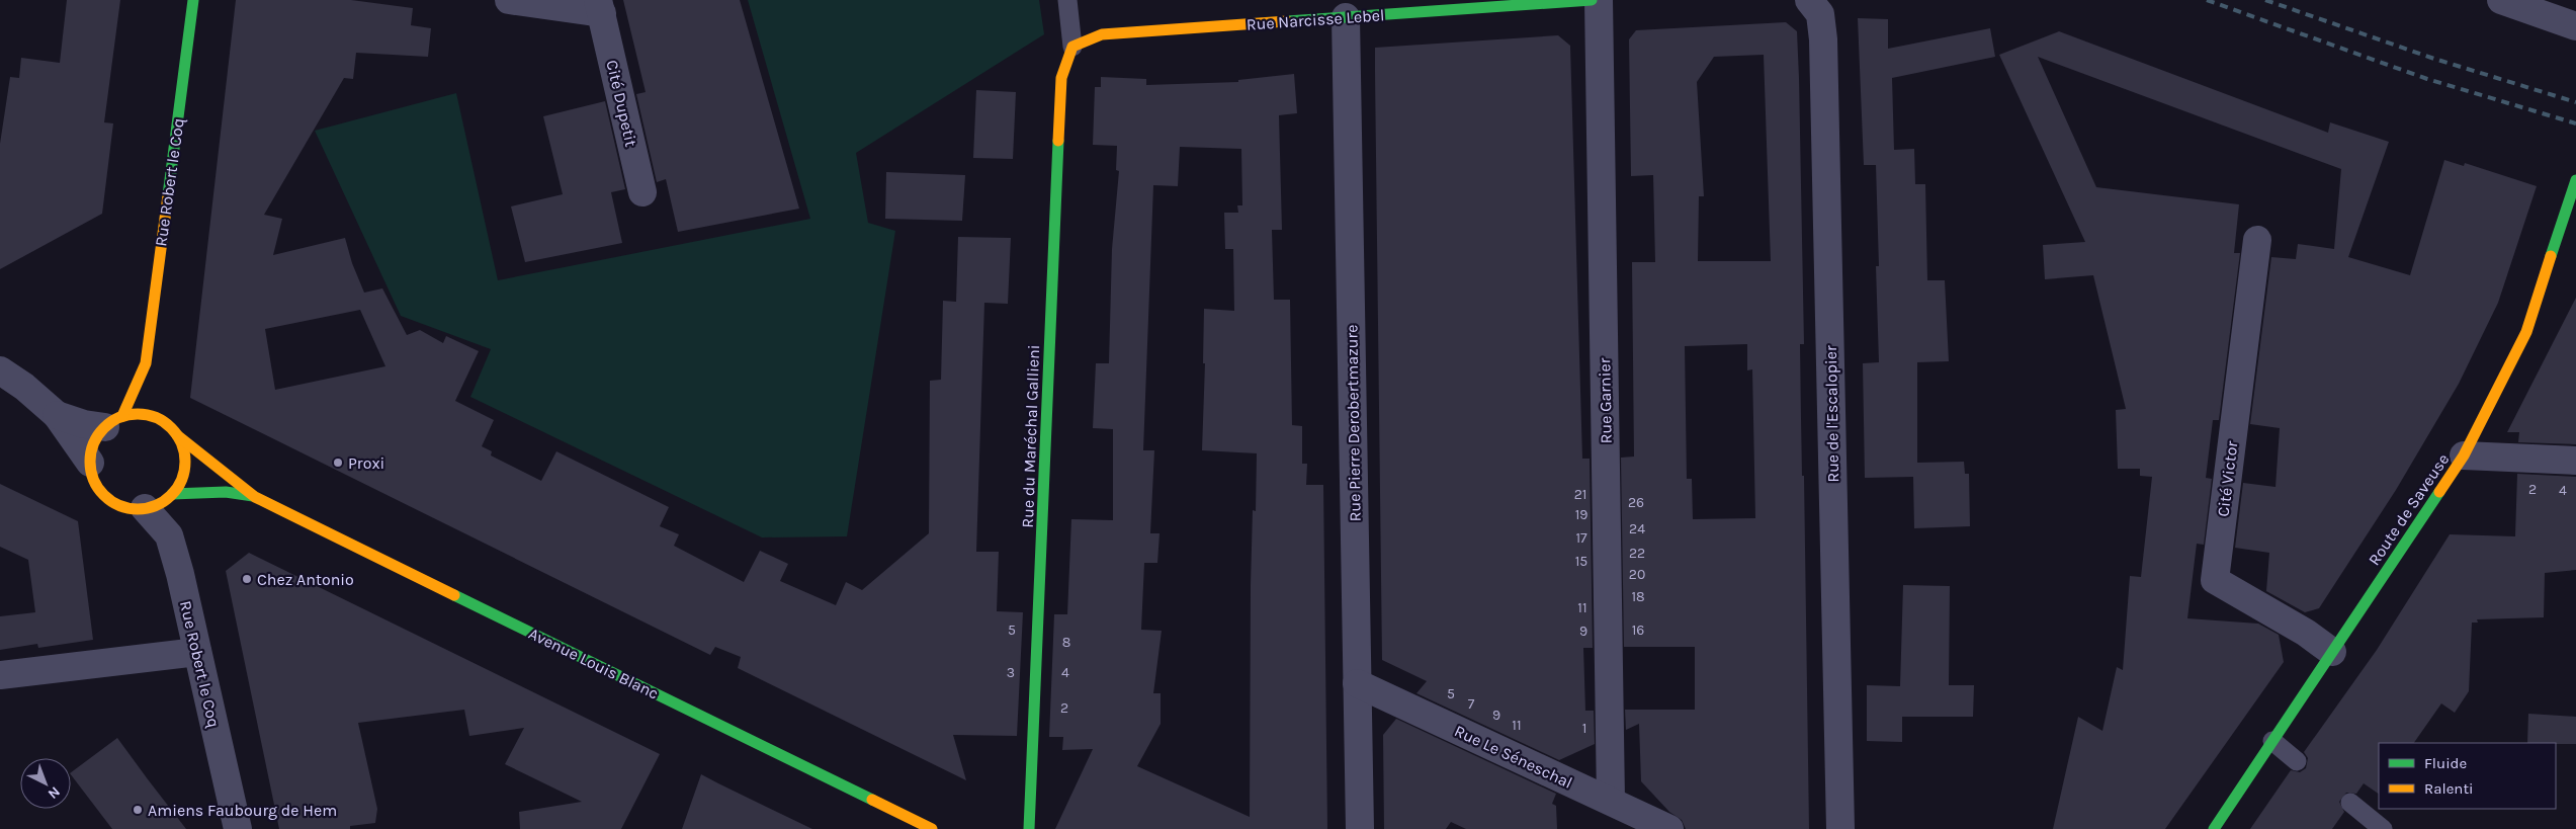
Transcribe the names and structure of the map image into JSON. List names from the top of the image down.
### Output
{
  "streets": {
    "street": [
      "Rue Narcisse Lebel",
      "Cité Dupetit",
      "Rue Robert le Coq",
      "Rue Garnier",
      "Rue de l'Escalopier",
      "Rue Pierre Derobertmazure",
      "Rue du Maréchal Gallieni",
      "Cité Victor",
      "Route de Saveuse",
      "Avenue Louis Blanc",
      "Rue Le Séneschal"
    ]
  },
  "crossings": [
    ["Rue Narcisse Lebel", "Rue Pierre Derobertmazure"],
    ["Rue Narcisse Lebel", "Rue du Maréchal Gallieni"],
    ["Rue Robert le Coq", "Avenue Louis Blanc"],
    ["Rue Garnier", "Rue Le Séneschal"],
    ["Rue Pierre Derobertmazure", "Rue Le Séneschal"],
    ["Cité Victor", "Route de Saveuse"]
  ],
  "places": ["Proxi", "Chez Antonio", "Amiens Faubourg de Hem"],
  "house_numbers": [
    "2",
    "4",
    "21",
    "26",
    "19",
    "24",
    "17",
    "22",
    "15",
    "20",
    "18",
    "11",
    "5",
    "16",
    "9",
    "8",
    "3",
    "4",
    "5",
    "7",
    "2",
    "9",
    "11",
    "1"
  ],
  "legend": ["Fluide", "Ralenti"],
  "north": "bottom right"
}
